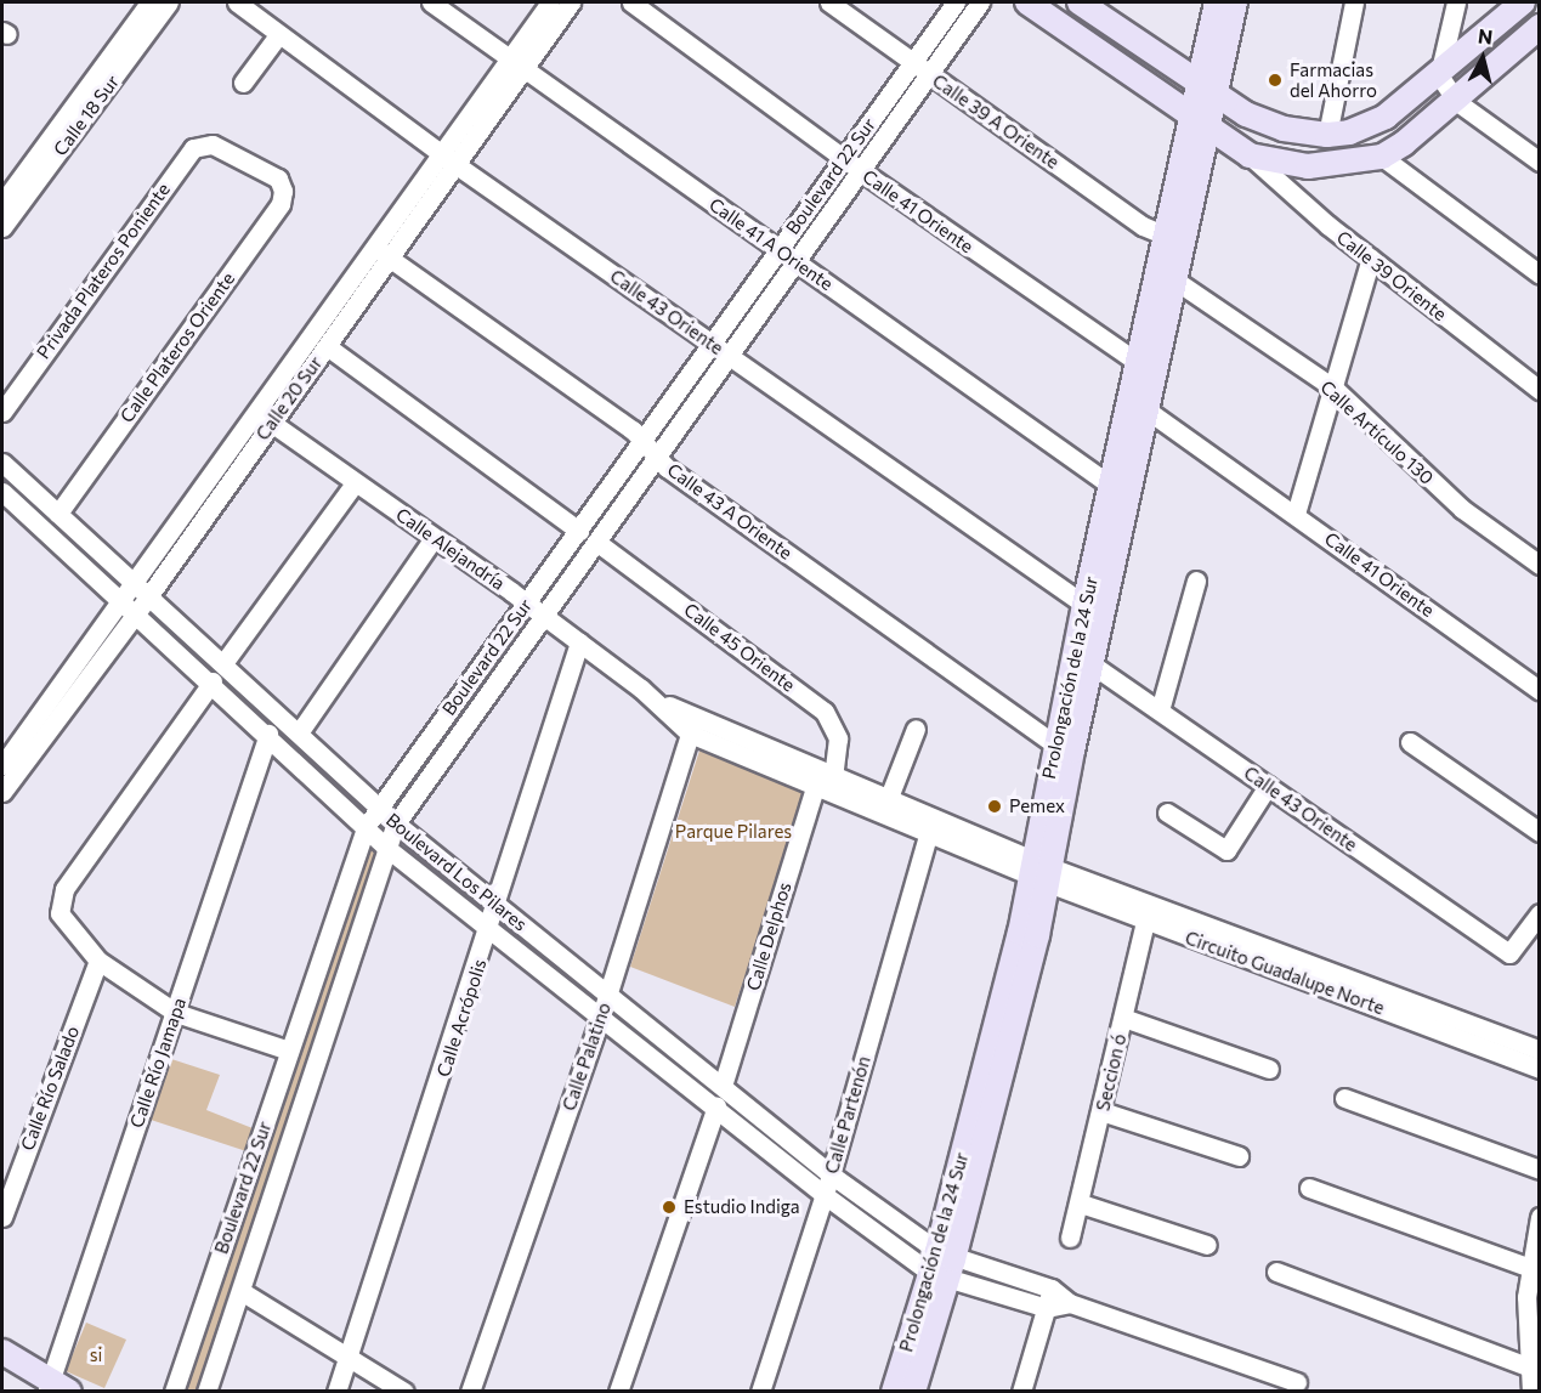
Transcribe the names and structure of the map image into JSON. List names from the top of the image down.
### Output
{
  "streets": {
    "main road": ["Prolongación de la 24 Sur"],
    "street": [
      "Calle 18 Sur",
      "Calle 39 A Oriente",
      "Boulevard 22 Sur",
      "Calle 41 Oriente",
      "Calle 41 A Oriente",
      "Privada Plateros Poniente",
      "Calle 39 Oriente",
      "Calle 43 Oriente",
      "Calle Plateros Oriente",
      "Calle 20 Sur",
      "Calle Artículo 130",
      "Calle 43 A Oriente",
      "Calle Alejandría",
      "Calle 45 Oriente",
      "Boulevard Los Pilares",
      "Calle Delphos",
      "Circuito Guadalupe Norte",
      "Calle Acrópolis",
      "Calle Palatino",
      "Calle Río Jamapa",
      "Seccion ó",
      "Calle Río Salado",
      "Calle Partenón"
    ]
  },
  "crossings": [
    ["Calle 39 A Oriente", "Boulevard 22 Sur"],
    ["Calle 39 A Oriente", "Prolongación de la 24 Sur"],
    ["Boulevard 22 Sur", "Calle 41 Oriente"],
    ["Boulevard 22 Sur", "Calle 41 A Oriente"],
    ["Boulevard 22 Sur", "Calle 43 Oriente"],
    ["Boulevard 22 Sur", "Calle 43 A Oriente"],
    ["Boulevard 22 Sur", "Calle Alejandría"],
    ["Boulevard 22 Sur", "Calle 45 Oriente"],
    ["Boulevard 22 Sur", "Boulevard Los Pilares"],
    ["Calle 41 Oriente", "Prolongación de la 24 Sur"],
    ["Calle 41 A Oriente", "Calle 20 Sur"],
    ["Calle 41 A Oriente", "Prolongación de la 24 Sur"],
    ["Privada Plateros Poniente", "Calle Plateros Oriente"],
    ["Calle 43 Oriente", "Calle 20 Sur"],
    ["Calle 43 Oriente", "Prolongación de la 24 Sur"],
    ["Calle Plateros Oriente", "Boulevard Los Pilares"],
    ["Calle 20 Sur", "Calle 43 A Oriente"],
    ["Calle 20 Sur", "Calle Alejandría"],
    ["Calle 20 Sur", "Boulevard Los Pilares"],
    ["Calle Artículo 130", "Prolongación de la 24 Sur"],
    ["Calle 43 A Oriente", "Prolongación de la 24 Sur"],
    ["Calle Alejandría", "Calle 45 Oriente"],
    ["Calle Alejandría", "Prolongación de la 24 Sur"],
    ["Calle Alejandría", "Calle Delphos"],
    ["Calle Alejandría", "Circuito Guadalupe Norte"],
    ["Calle Alejandría", "Calle Acrópolis"],
    ["Calle Alejandría", "Calle Palatino"],
    ["Calle Alejandría", "Calle Partenón"],
    ["Prolongación de la 24 Sur", "Boulevard Los Pilares"],
    ["Prolongación de la 24 Sur", "Circuito Guadalupe Norte"],
    ["Boulevard Los Pilares", "Calle Delphos"],
    ["Boulevard Los Pilares", "Calle Acrópolis"],
    ["Boulevard Los Pilares", "Calle Palatino"],
    ["Boulevard Los Pilares", "Calle Río Jamapa"],
    ["Boulevard Los Pilares", "Calle Partenón"],
    ["Circuito Guadalupe Norte", "Seccion ó"]
  ],
  "parks": ["Parque Pilares", "si"],
  "places": ["Farmacias del Ahorro", "Pemex", "Estudio Indiga"],
  "north": "top"
}
